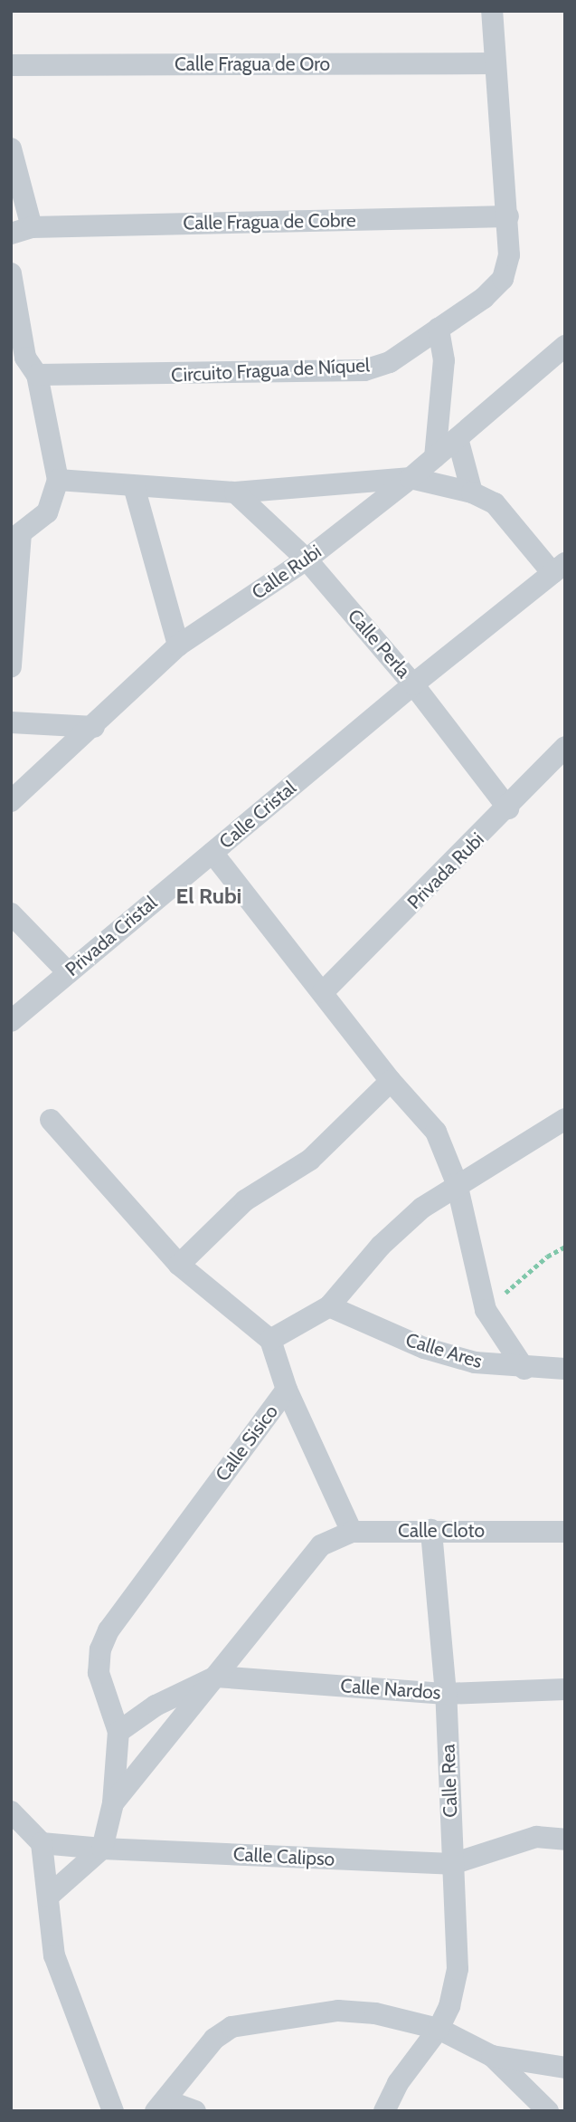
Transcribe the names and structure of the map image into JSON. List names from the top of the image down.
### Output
{
  "streets": {
    "street": [
      "Calle Fragua de Oro",
      "Calle Fragua de Cobre",
      "Circuito Fragua de Níquel",
      "Calle Rubi",
      "Calle Perla",
      "Calle Cristal",
      "Privada Rubi",
      "Privada Cristal",
      "Calle Ares",
      "Calle Sisico",
      "Calle Cloto",
      "Calle Nardos",
      "Calle Rea",
      "Calle Calipso"
    ]
  },
  "crossings": [
    ["Calle Fragua de Oro", "Circuito Fragua de Níquel"],
    ["Calle Fragua de Cobre", "Circuito Fragua de Níquel"],
    ["Calle Rubi", "Calle Perla"],
    ["Calle Perla", "Calle Cristal"],
    ["Calle Perla", "Privada Rubi"],
    ["Calle Cristal", "Privada Rubi"],
    ["Calle Cristal", "Privada Cristal"],
    ["Calle Cloto", "Calle Nardos"],
    ["Calle Cloto", "Calle Rea"],
    ["Calle Nardos", "Calle Rea"],
    ["Calle Rea", "Calle Calipso"]
  ],
  "districts": ["El Rubi"]
}
